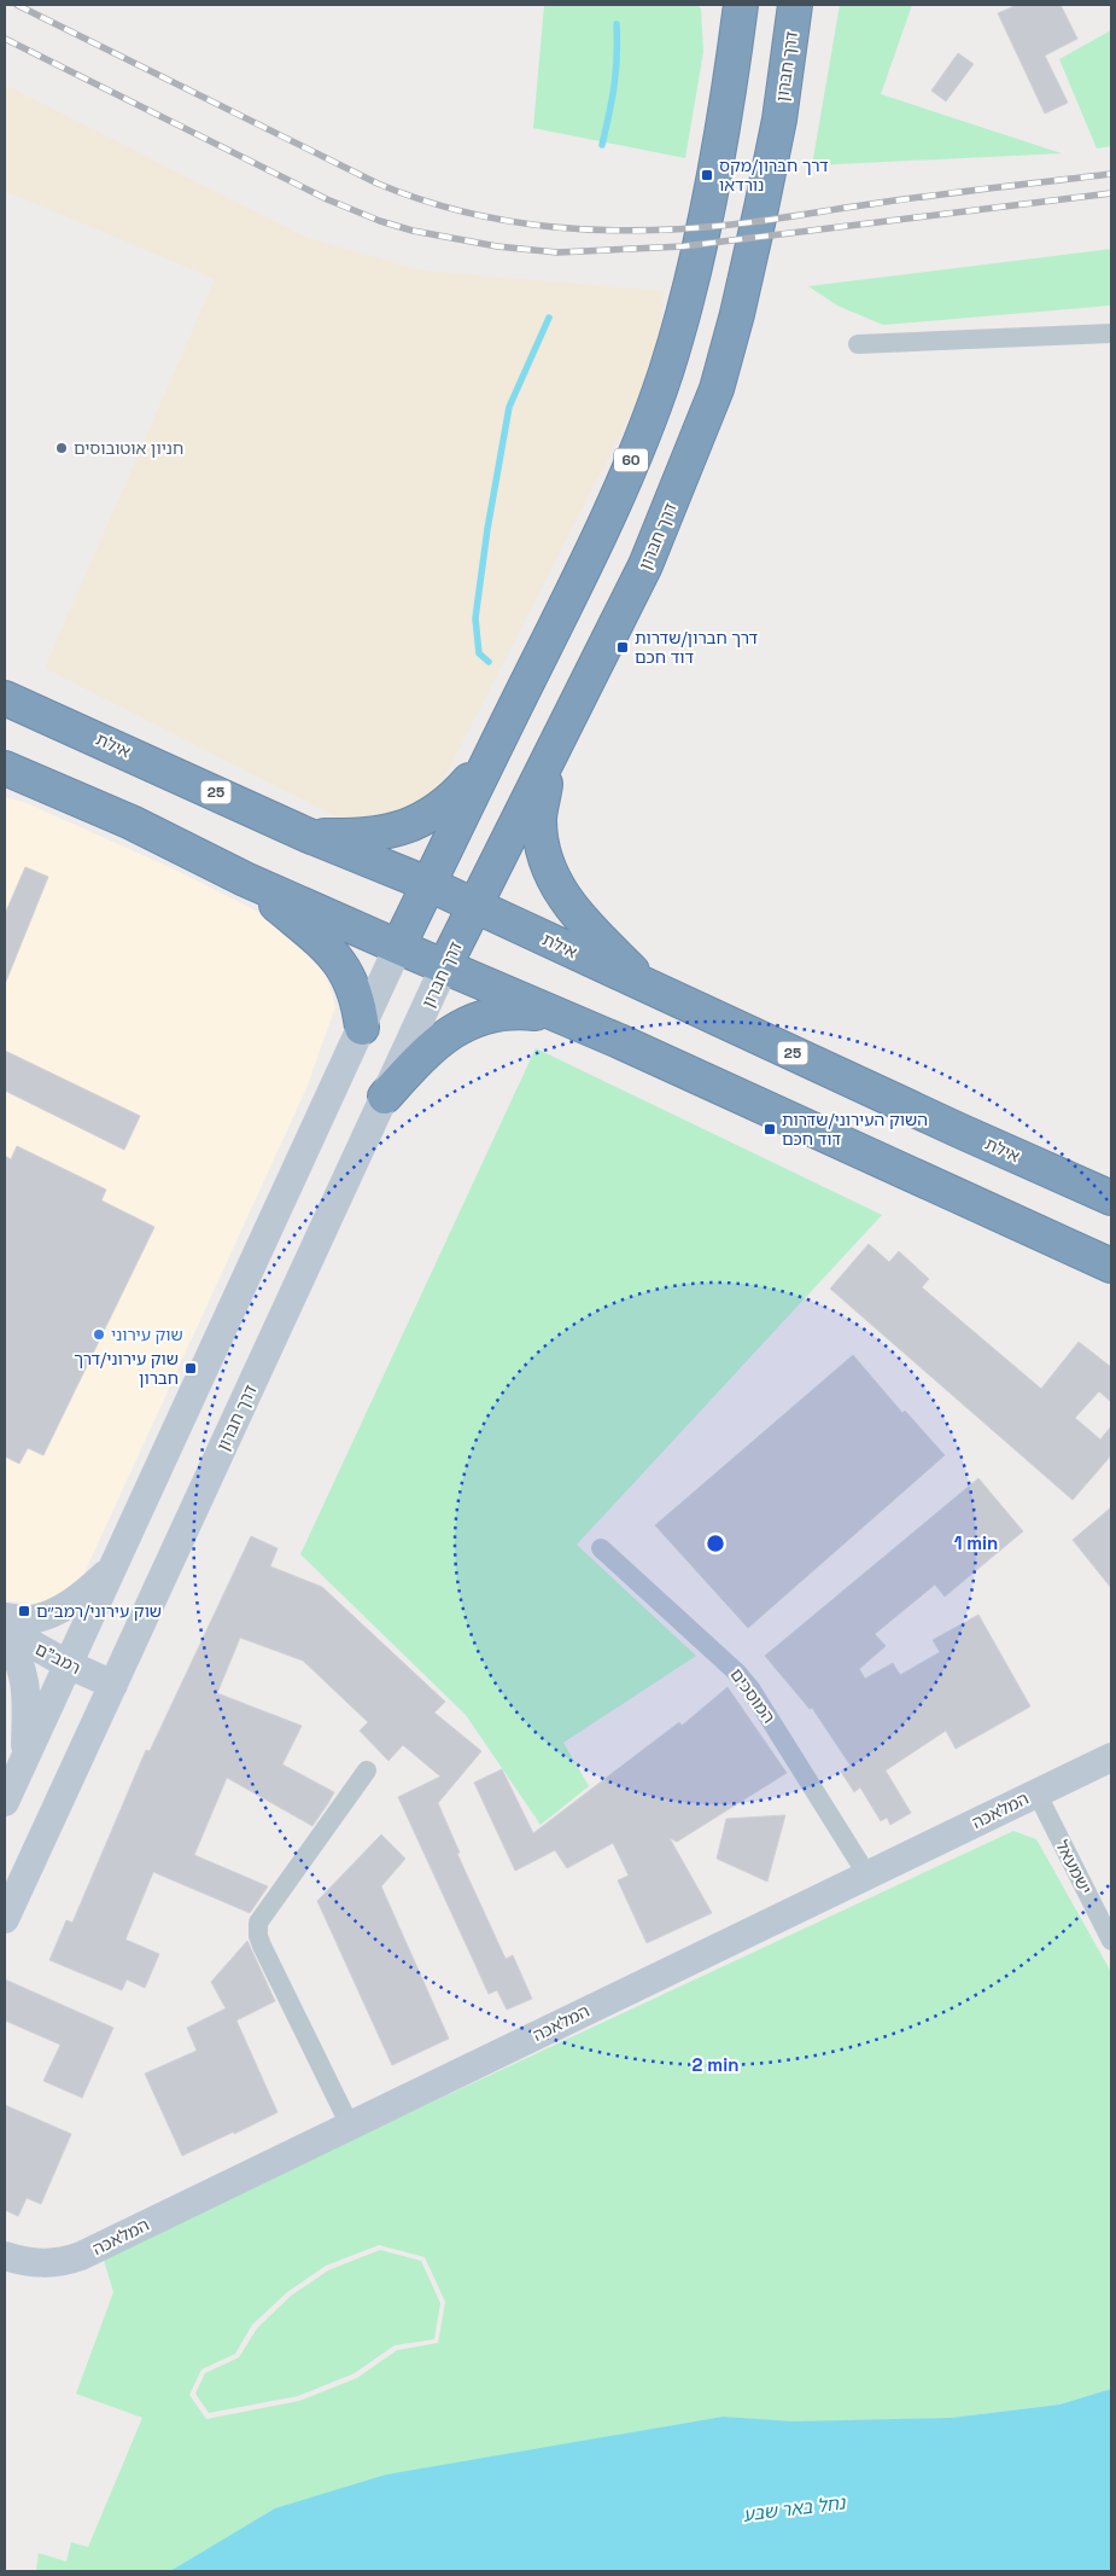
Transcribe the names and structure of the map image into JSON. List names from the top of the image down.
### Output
{
  "streets": {
    "highway": [
      "דרך חברון",
      "60",
      "אילת",
      "25"
    ],
    "main road": ["רמב\"ם", "המלאכה"],
    "street": ["המוסכים", "ישמעאל"]
  },
  "crossings": [
    ["דרך חברון", "אילת"],
    ["דרך חברון", "רמב\"ם"],
    ["60", "אילת"],
    ["המוסכים", "המלאכה"],
    ["המלאכה", "ישמעאל"]
  ],
  "water": ["נחל באר שבע"],
  "places": {
    "transit": [
      "דרך חברון/מקס נורדאו",
      "דרך חברון/שדרות דוד חכם",
      "השוק העירוני/שדרות דוד חכם",
      "שוק עירוני/דרך חברון",
      "שוק עירוני/רמב״ם"
    ],
    "other": ["חניון אוטובוסים", "שוק עירוני"]
  },
  "rings": ["1 min", "2 min"]
}
